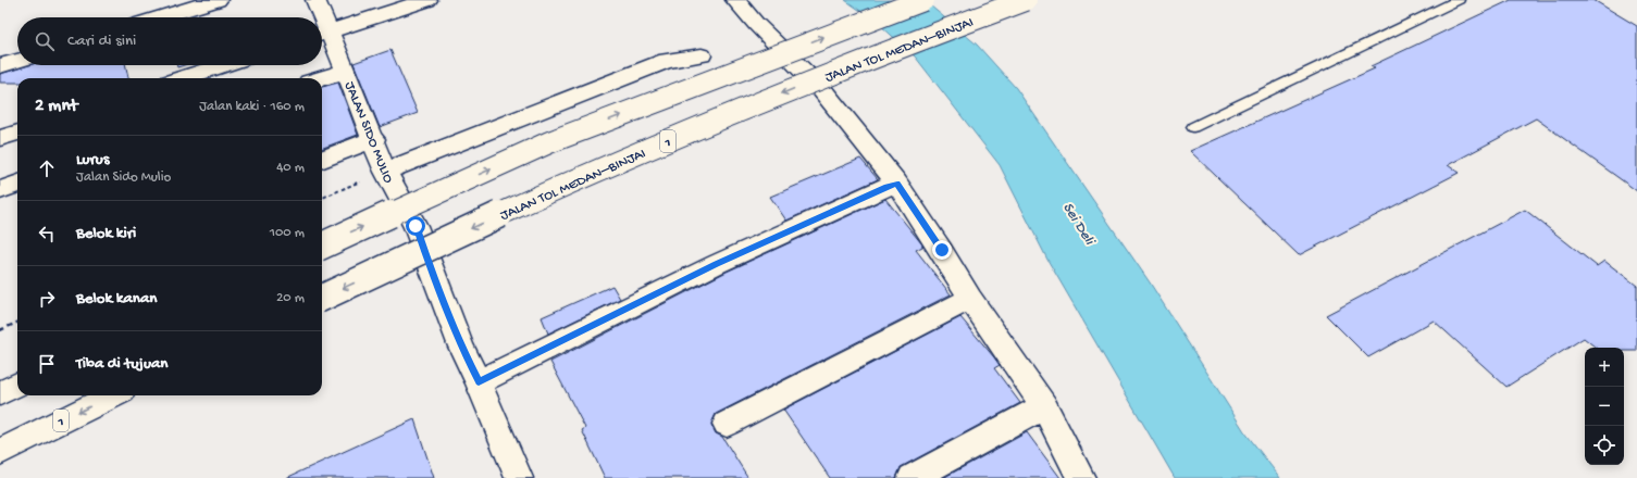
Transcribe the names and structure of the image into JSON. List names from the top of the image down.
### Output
{
  "streets": {
    "main road": ["JALAN TOL MEDAN–BINJAI", "JALAN SIDO MULIO", "1"]
  },
  "water": ["Sei Deli"],
  "page": {
    "search": "Cari di sini",
    "heading": ["2 mnt", "Jalan kaki · 160 m"],
    "list": [
      ["Lurus", "Jalan Sido Mulio", "40 m"],
      ["Belok kiri", "100 m"],
      ["Belok kanan", "20 m"],
      "Tiba di tujuan"
    ],
    "map_buttons": ["+", "−"]
  }
}
